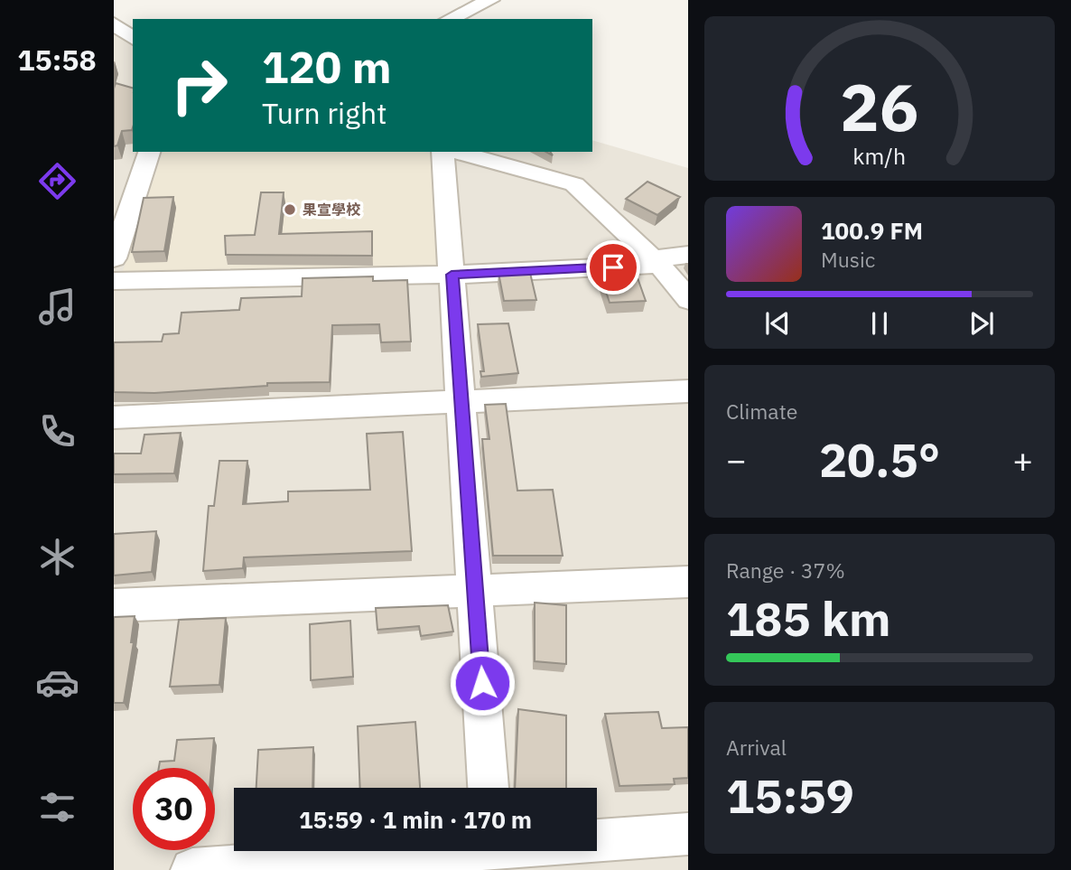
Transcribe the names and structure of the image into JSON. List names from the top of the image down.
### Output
{
  "places": ["果宣學校"],
  "page": {
    "tabs": "15:58",
    "turn": ["120 m", "Turn right"],
    "song": ["100.9 FM", "Music"],
    "tile": [
      "Climate",
      ["Range · 37%", "185 km"],
      ["Arrival", "15:59"]
    ],
    "heat": ["−", "20.5°", "+"],
    "limit": "30",
    "trip": "15:59 · 1 min · 170 m",
    "gauge": ["26", "km/h"]
  }
}
